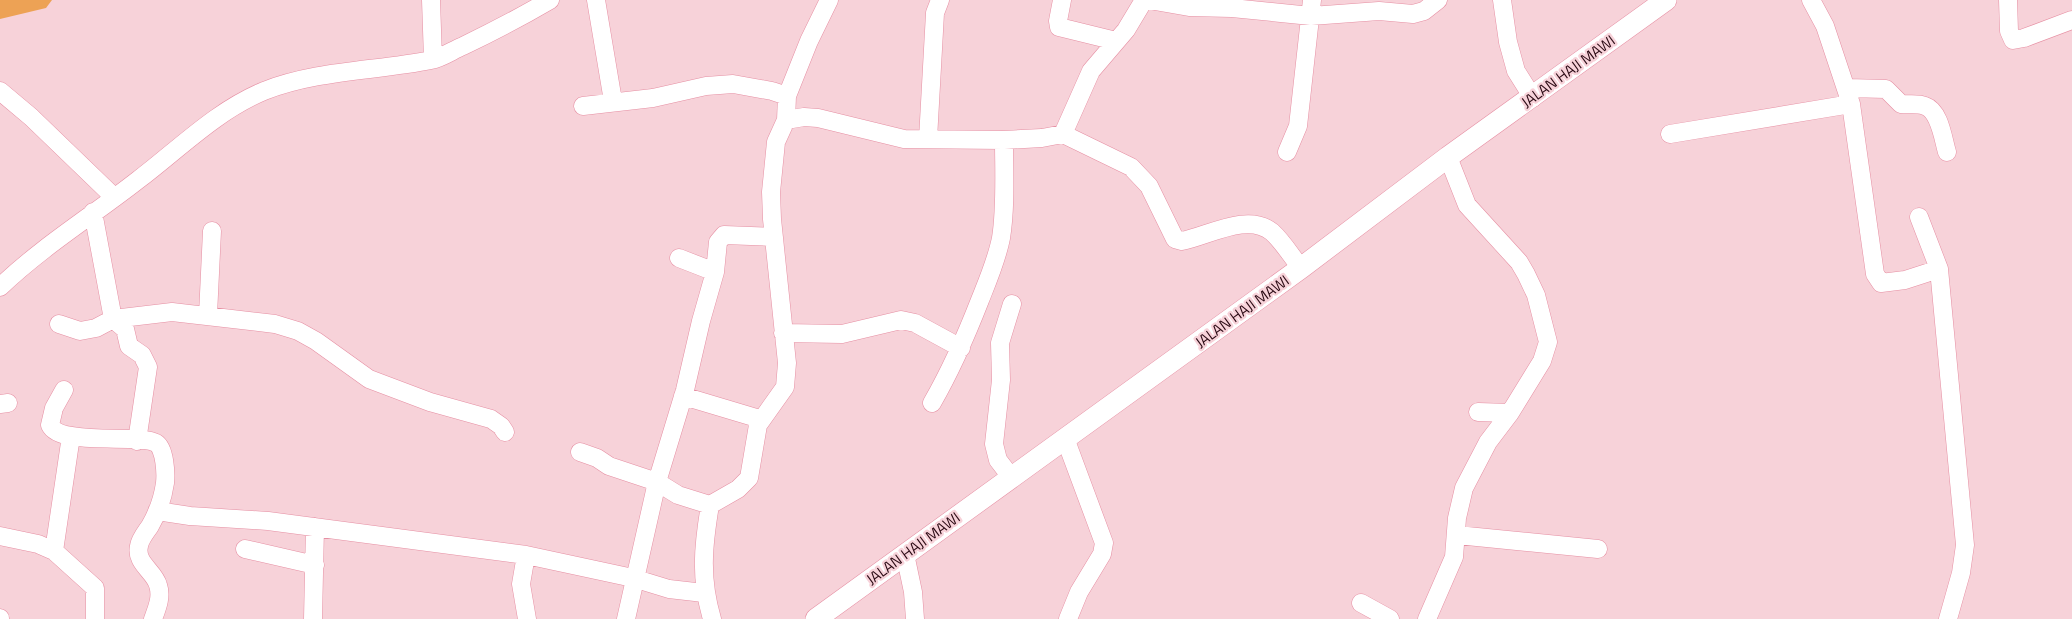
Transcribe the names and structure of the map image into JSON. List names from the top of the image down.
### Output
{
  "streets": {
    "street": ["JALAN HAJI MAWI"]
  }
}
